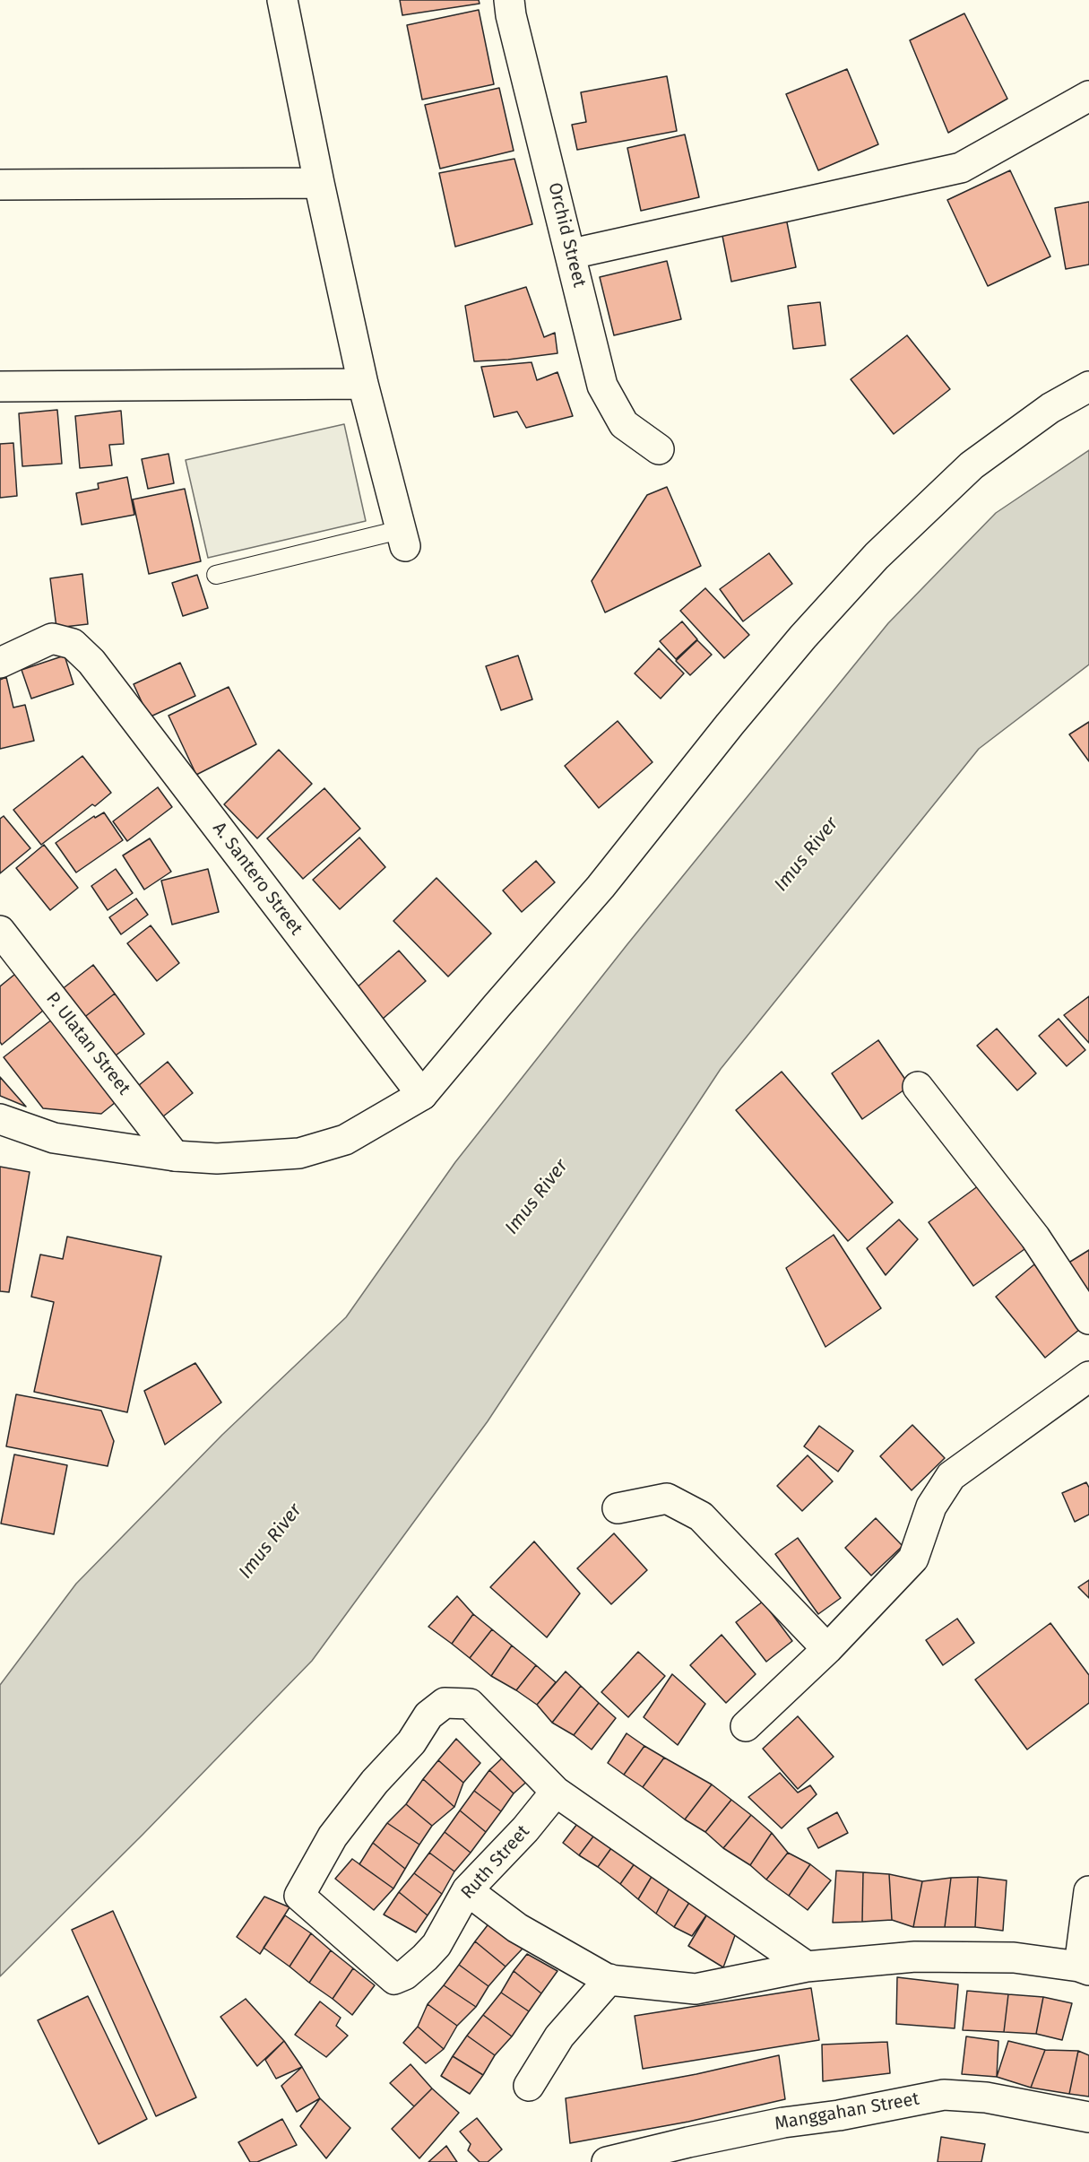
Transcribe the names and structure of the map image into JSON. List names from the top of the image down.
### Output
{
  "streets": {
    "street": [
      "Orchid Street",
      "A. Santero Street",
      "P. Ulatan Street",
      "Ruth Street",
      "Manggahan Street"
    ]
  },
  "water": ["Imus River"]
}
